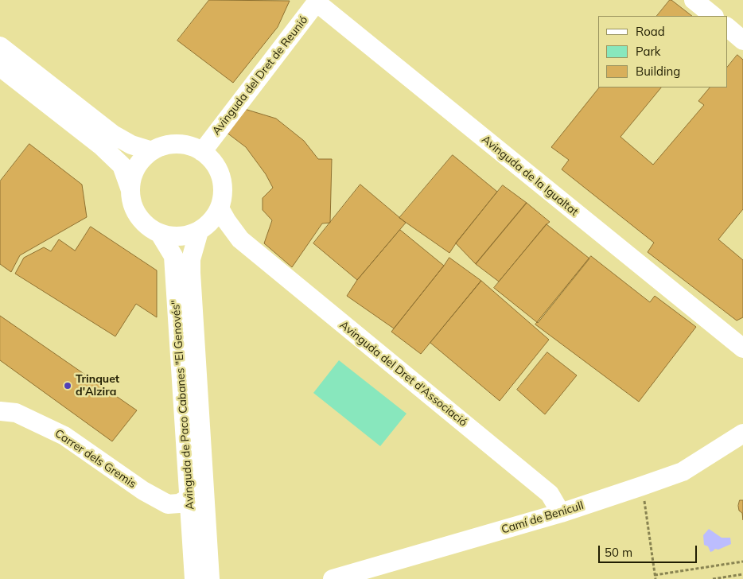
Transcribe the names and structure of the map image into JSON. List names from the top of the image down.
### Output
{
  "streets": {
    "street": [
      "Avinguda del Dret de Reunió",
      "Avinguda de la Igualtat",
      "Avinguda del Dret d'Associació",
      "Avinguda de Paco Cabanes \"El Genovés\"",
      "Carrer dels Gremis",
      "Camí de Benicull"
    ]
  },
  "crossings": [
    ["Avinguda del Dret de Reunió", "Avinguda de la Igualtat"],
    ["Avinguda del Dret de Reunió", "Avinguda del Dret d'Associació"],
    ["Avinguda del Dret de Reunió", "Avinguda de Paco Cabanes \"El Genovés\""],
    ["Avinguda del Dret d'Associació", "Avinguda de Paco Cabanes \"El Genovés\""],
    ["Avinguda del Dret d'Associació", "Camí de Benicull"],
    ["Avinguda de Paco Cabanes \"El Genovés\"", "Carrer dels Gremis"]
  ],
  "places": ["Trinquet d'Alzira"],
  "legend": ["Road", "Park", "Building"],
  "scale_bar": "50 m"
}
